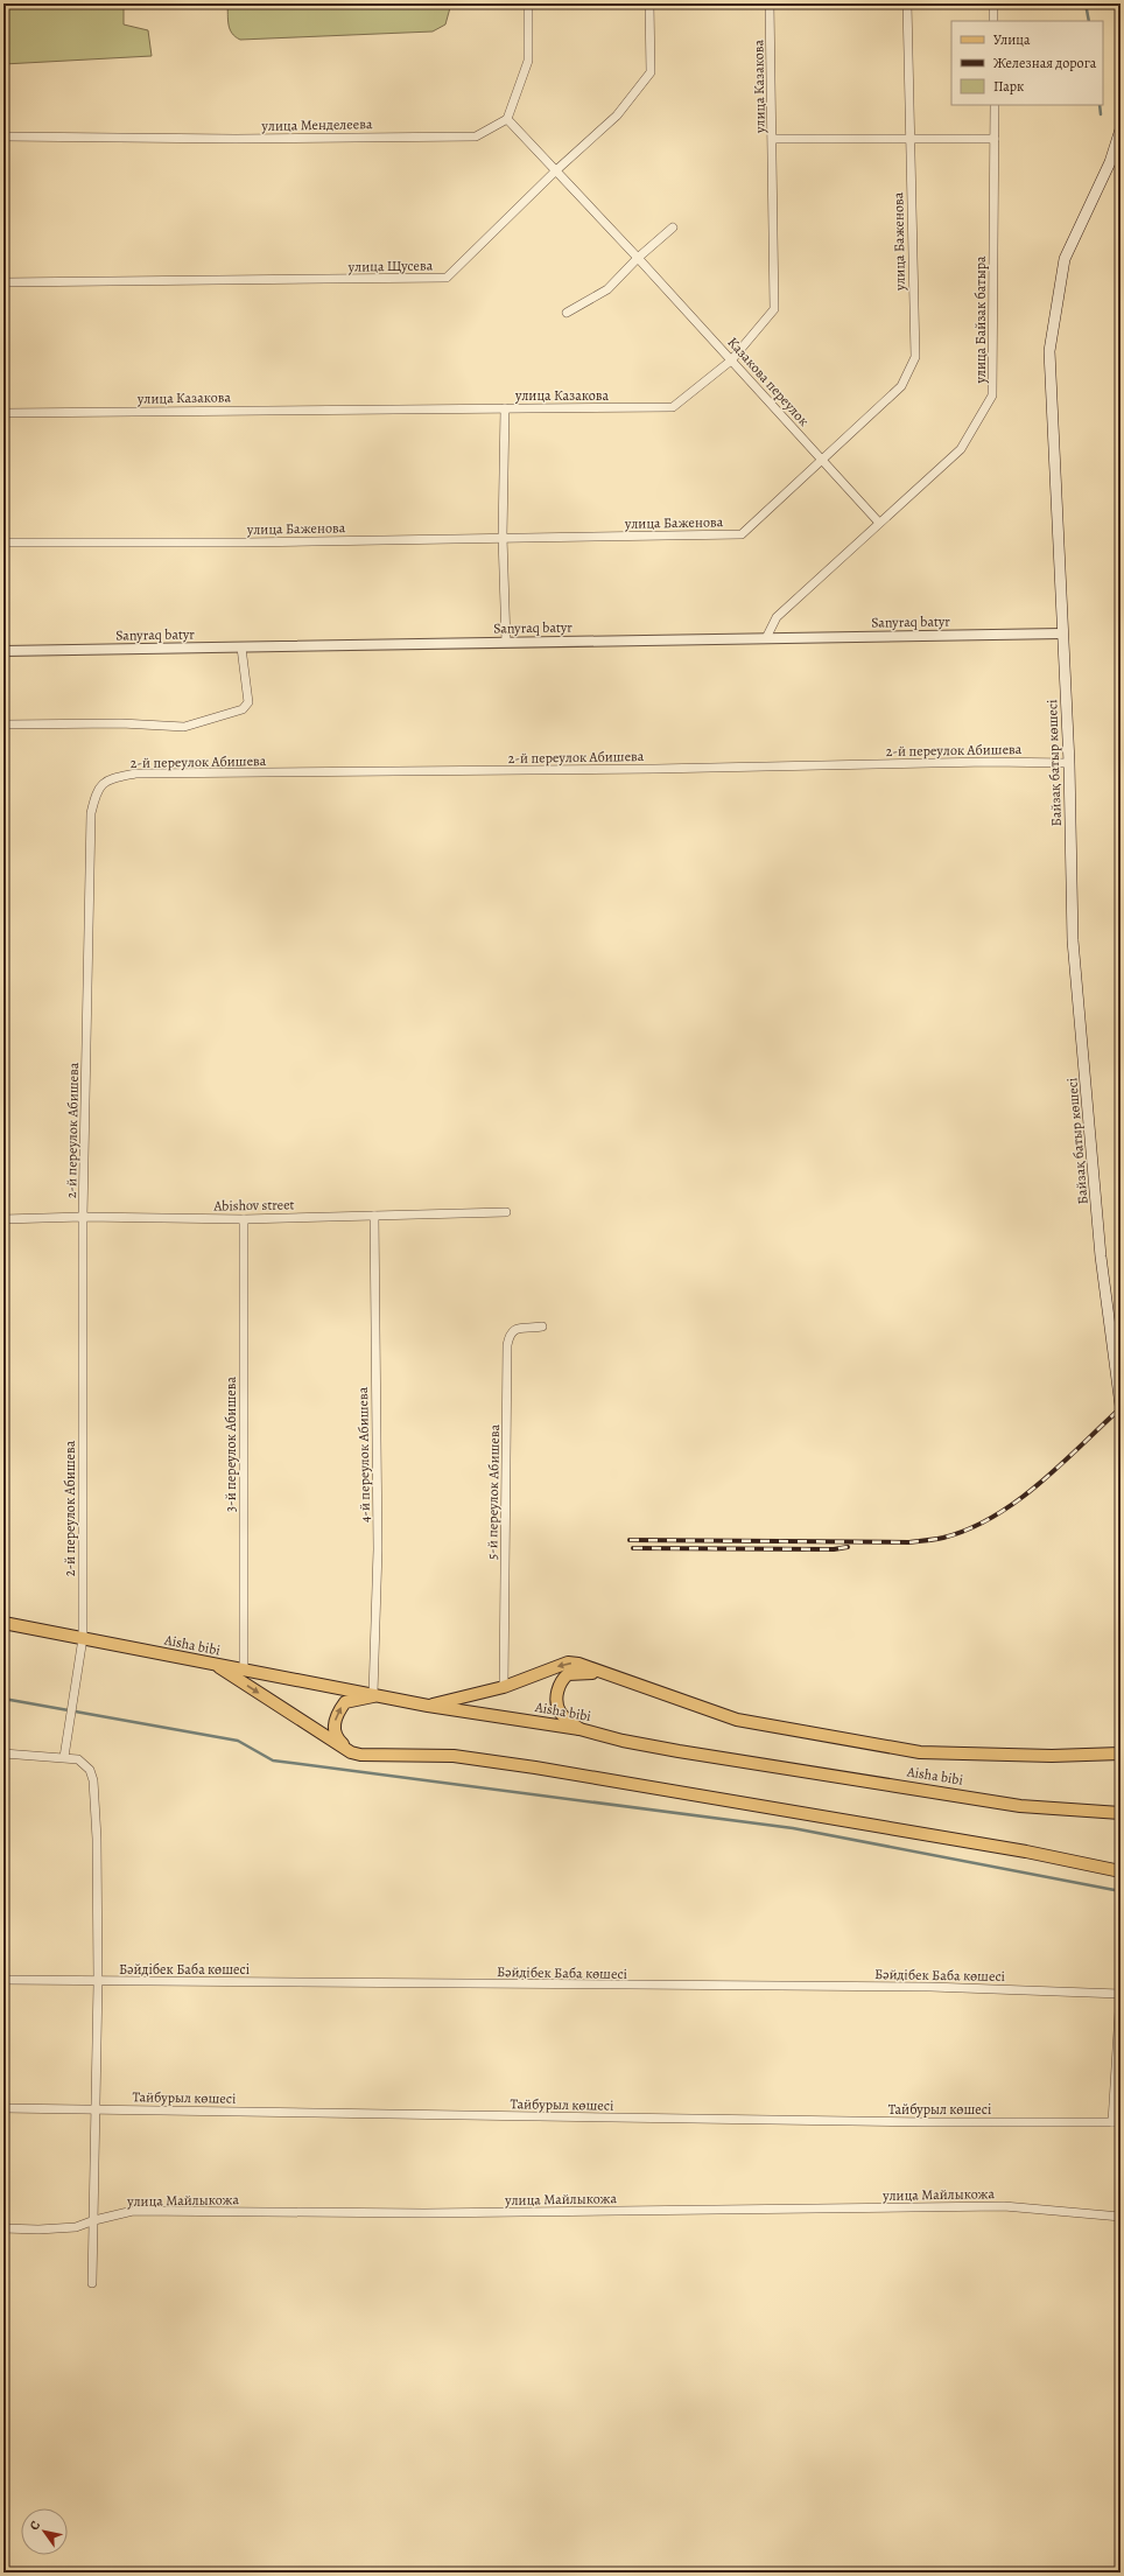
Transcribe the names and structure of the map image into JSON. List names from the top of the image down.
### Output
{
  "streets": {
    "main road": ["Байзақ батыр көшесі", "Aisha bibi"],
    "street": [
      "улица Казакова",
      "улица Менделеева",
      "улица Баженова",
      "улица Щусева",
      "улица Байзак батыра",
      "Казакова переулок",
      "Sanyraq batyr",
      "2-й переулок Абишева",
      "Abishov street",
      "3-й переулок Абишева",
      "4-й переулок Абишева",
      "5-й переулок Абишева",
      "Бәйдібек Баба көшесі",
      "Тайбурыл көшесі",
      "улица Майлыкожа"
    ]
  },
  "crossings": [
    ["улица Казакова", "Казакова переулок"],
    ["улица Менделеева", "Казакова переулок"],
    ["улица Баженова", "Казакова переулок"],
    ["улица Щусева", "Казакова переулок"],
    ["улица Байзак батыра", "Казакова переулок"],
    ["улица Байзак батыра", "Sanyraq batyr"],
    ["Sanyraq batyr", "Байзақ батыр көшесі"],
    ["2-й переулок Абишева", "Байзақ батыр көшесі"],
    ["2-й переулок Абишева", "Abishov street"],
    ["2-й переулок Абишева", "Aisha bibi"],
    ["Abishov street", "3-й переулок Абишева"],
    ["Abishov street", "4-й переулок Абишева"],
    ["3-й переулок Абишева", "Aisha bibi"],
    ["4-й переулок Абишева", "Aisha bibi"]
  ],
  "legend": ["Улица", "Железная дорога", "Парк"],
  "north": "top left"
}
